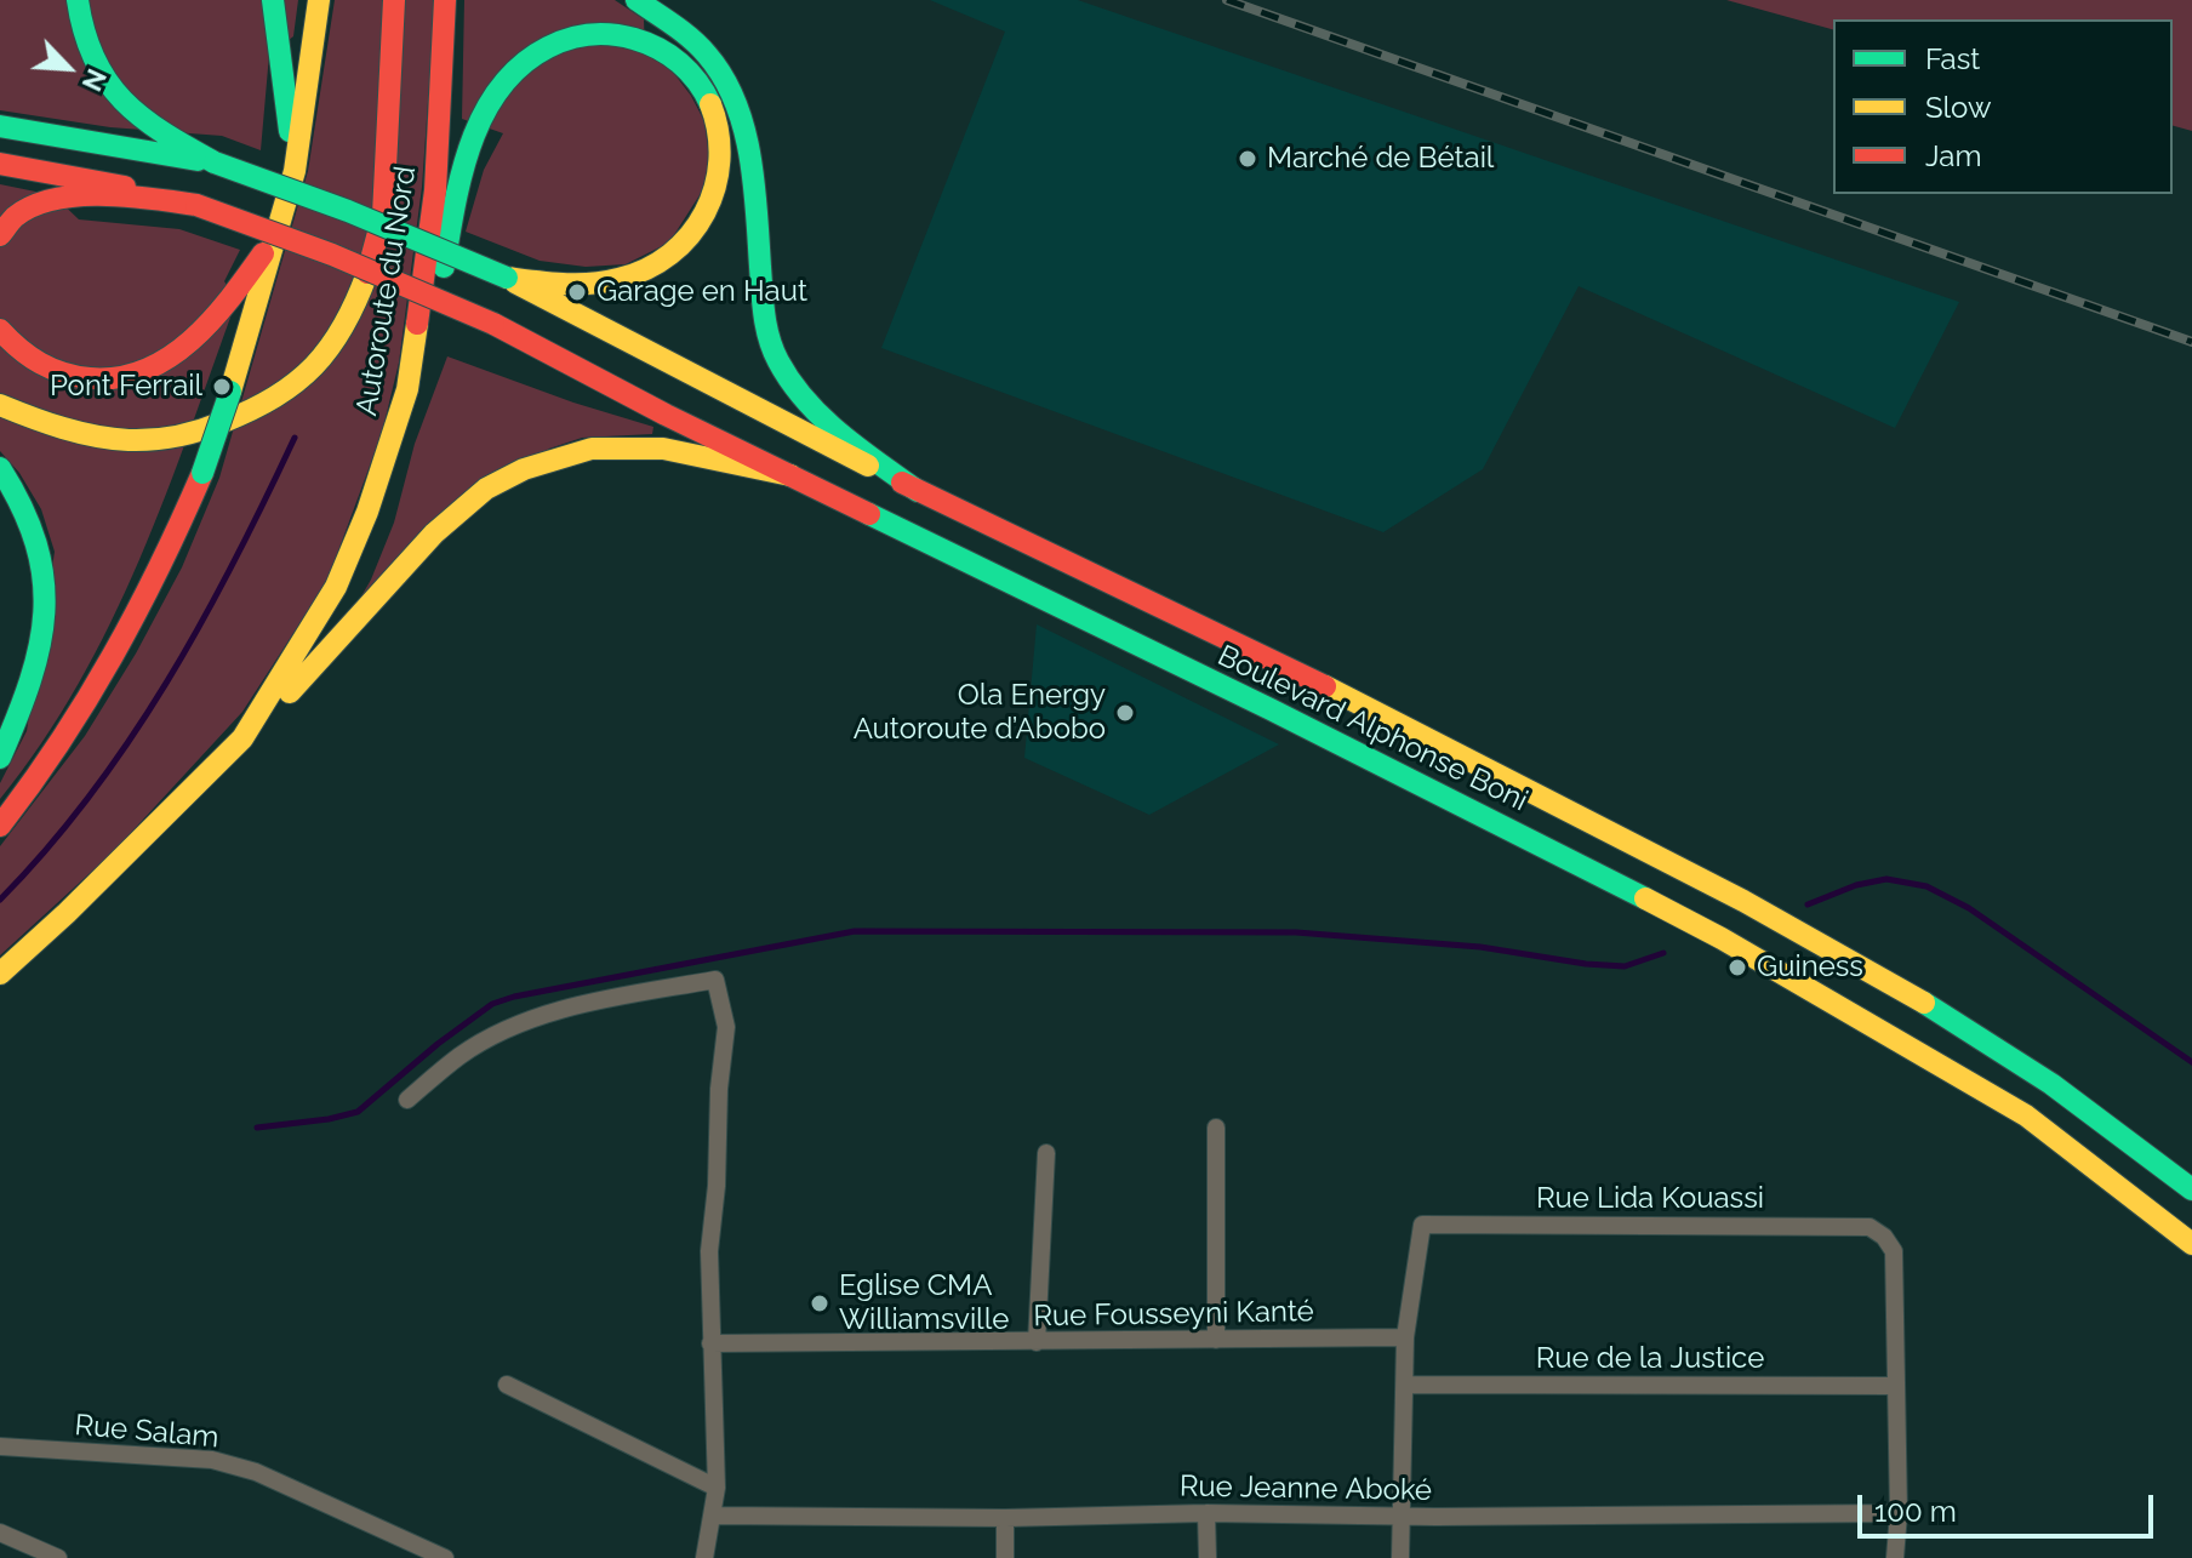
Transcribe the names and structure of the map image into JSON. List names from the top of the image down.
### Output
{
  "streets": {
    "main road": ["Autoroute du Nord", "Boulevard Alphonse Boni"],
    "street": [
      "Rue Lida Kouassi",
      "Rue Fousseyni Kanté",
      "Rue de la Justice",
      "Rue Salam",
      "Rue Jeanne Aboké"
    ]
  },
  "crossings": [
    ["Rue Lida Kouassi", "Rue Fousseyni Kanté"],
    ["Rue Lida Kouassi", "Rue de la Justice"],
    ["Rue Lida Kouassi", "Rue Jeanne Aboké"]
  ],
  "places": [
    "Marché de Bétail",
    "Garage en Haut",
    "Pont Ferrail",
    "Ola Energy Autoroute d’Abobo",
    "Guiness",
    "Eglise CMA Williamsville"
  ],
  "legend": ["Fast", "Slow", "Jam"],
  "scale_bar": "100 m",
  "north": "bottom right"
}
